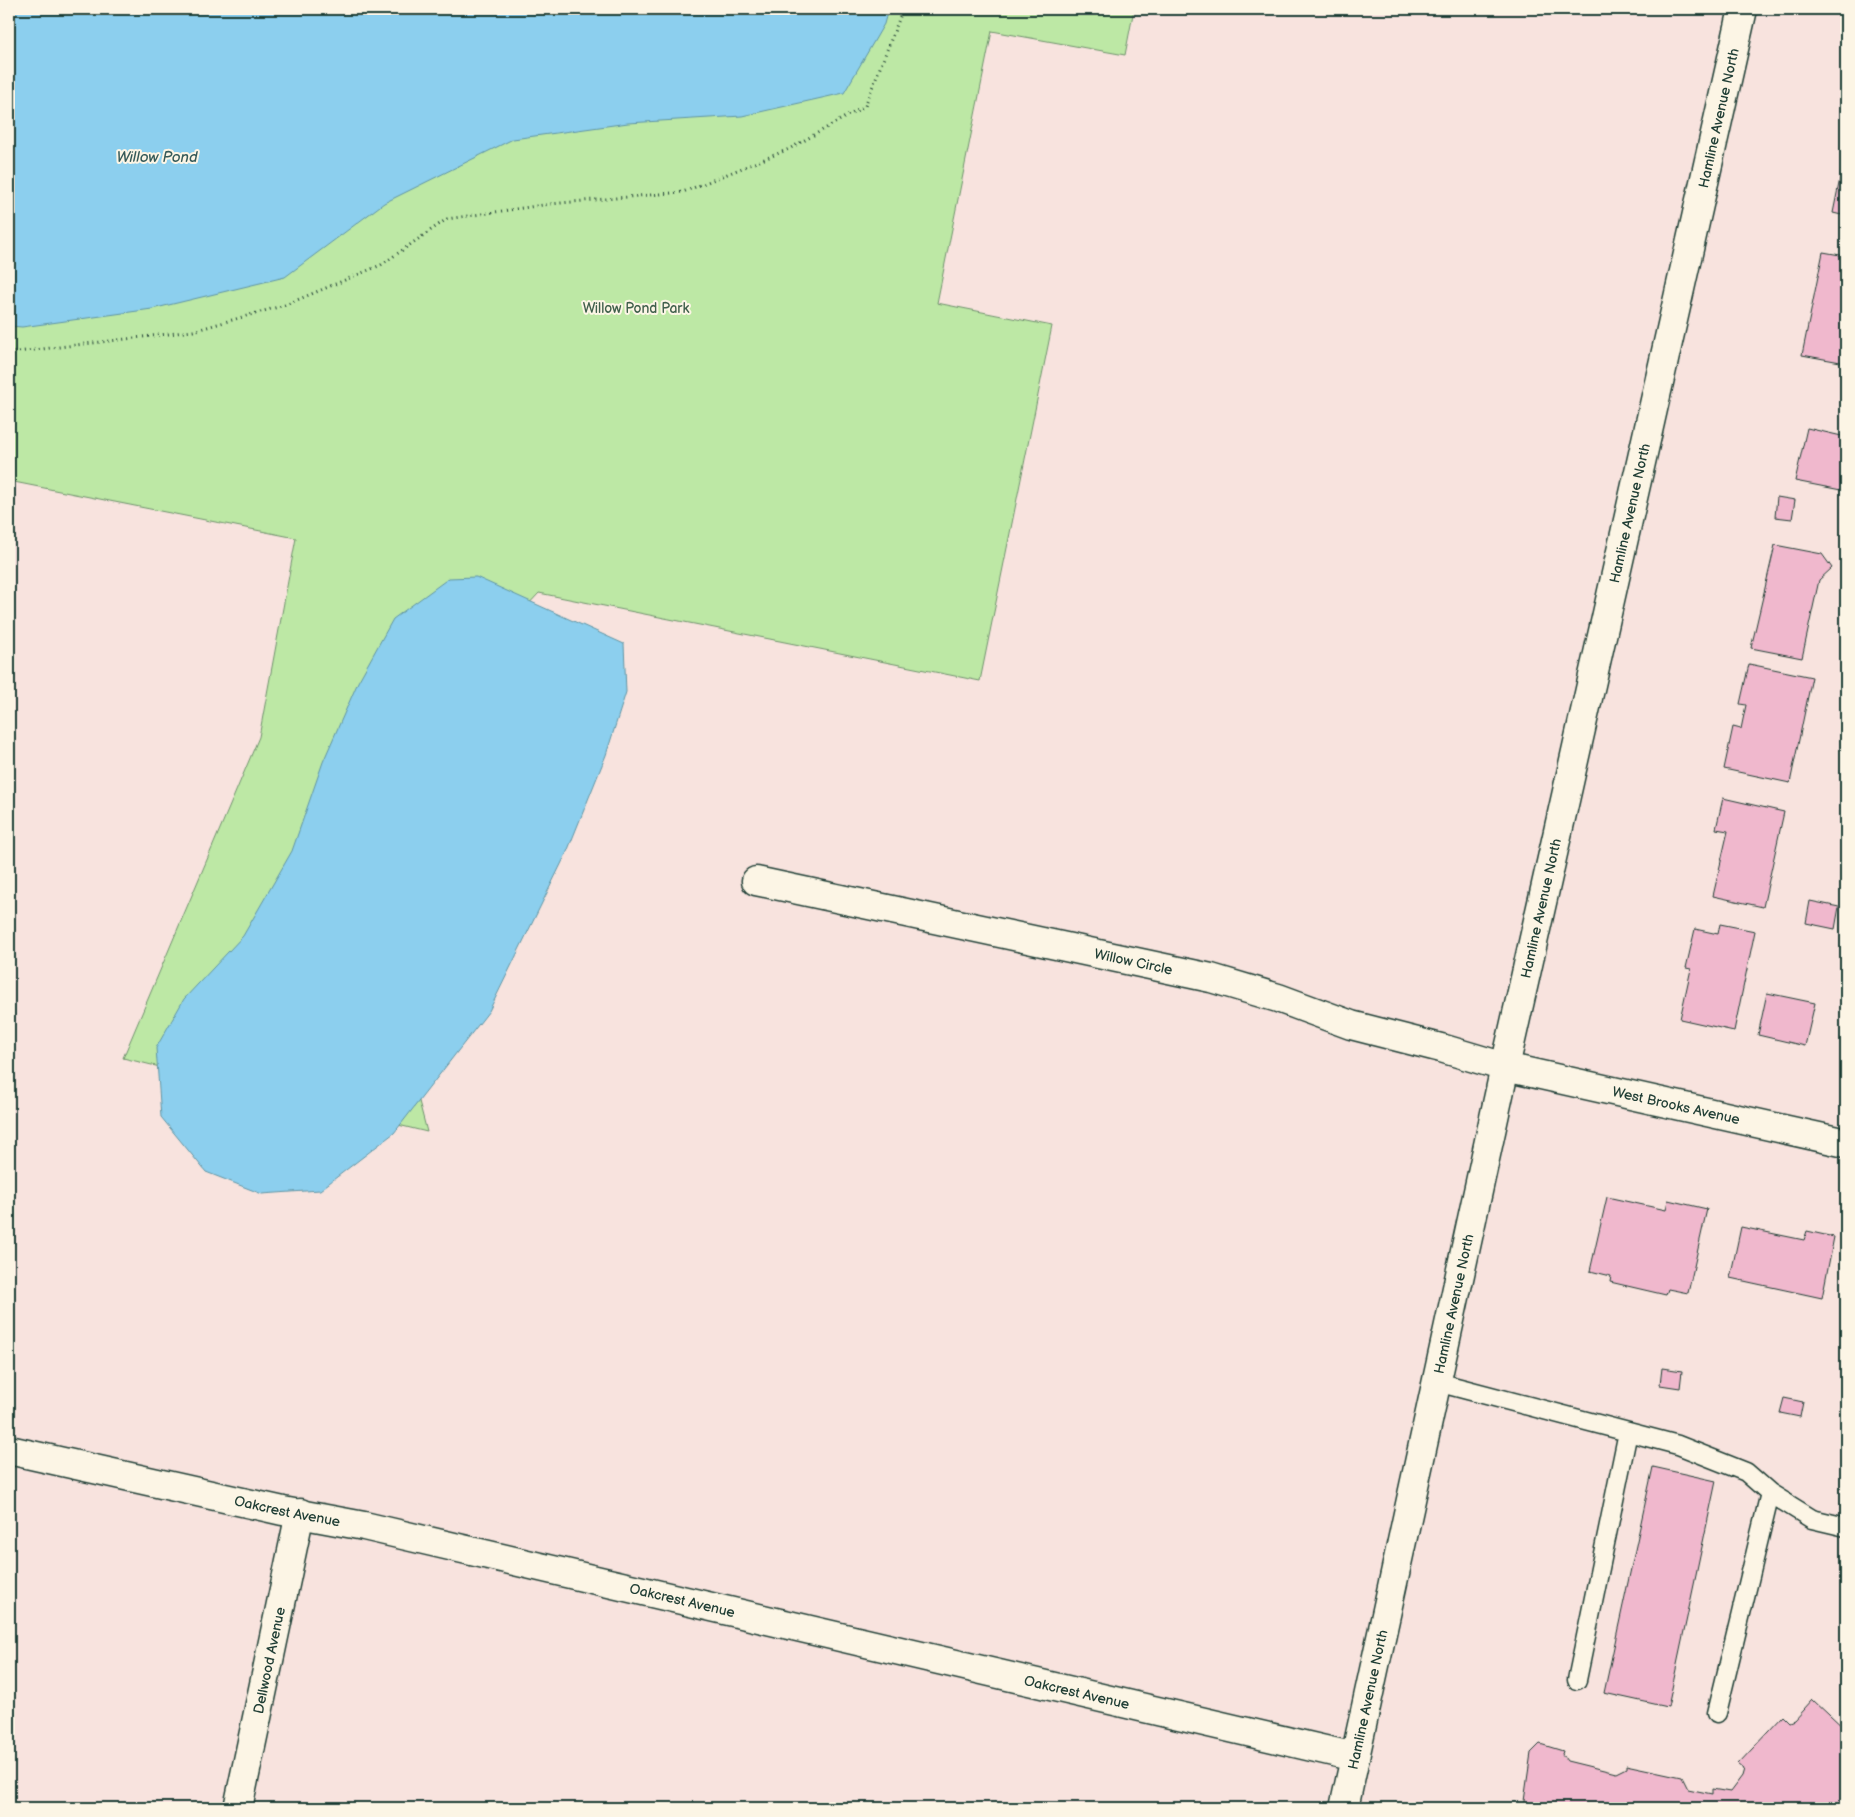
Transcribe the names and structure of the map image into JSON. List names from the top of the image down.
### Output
{
  "streets": {
    "street": [
      "Hamline Avenue North",
      "Willow Circle",
      "West Brooks Avenue",
      "Oakcrest Avenue",
      "Dellwood Avenue"
    ]
  },
  "crossings": [
    ["Hamline Avenue North", "Willow Circle"],
    ["Hamline Avenue North", "West Brooks Avenue"],
    ["Hamline Avenue North", "Oakcrest Avenue"],
    ["Willow Circle", "West Brooks Avenue"],
    ["Oakcrest Avenue", "Dellwood Avenue"]
  ],
  "water": ["Willow Pond"],
  "parks": ["Willow Pond Park"]
}
